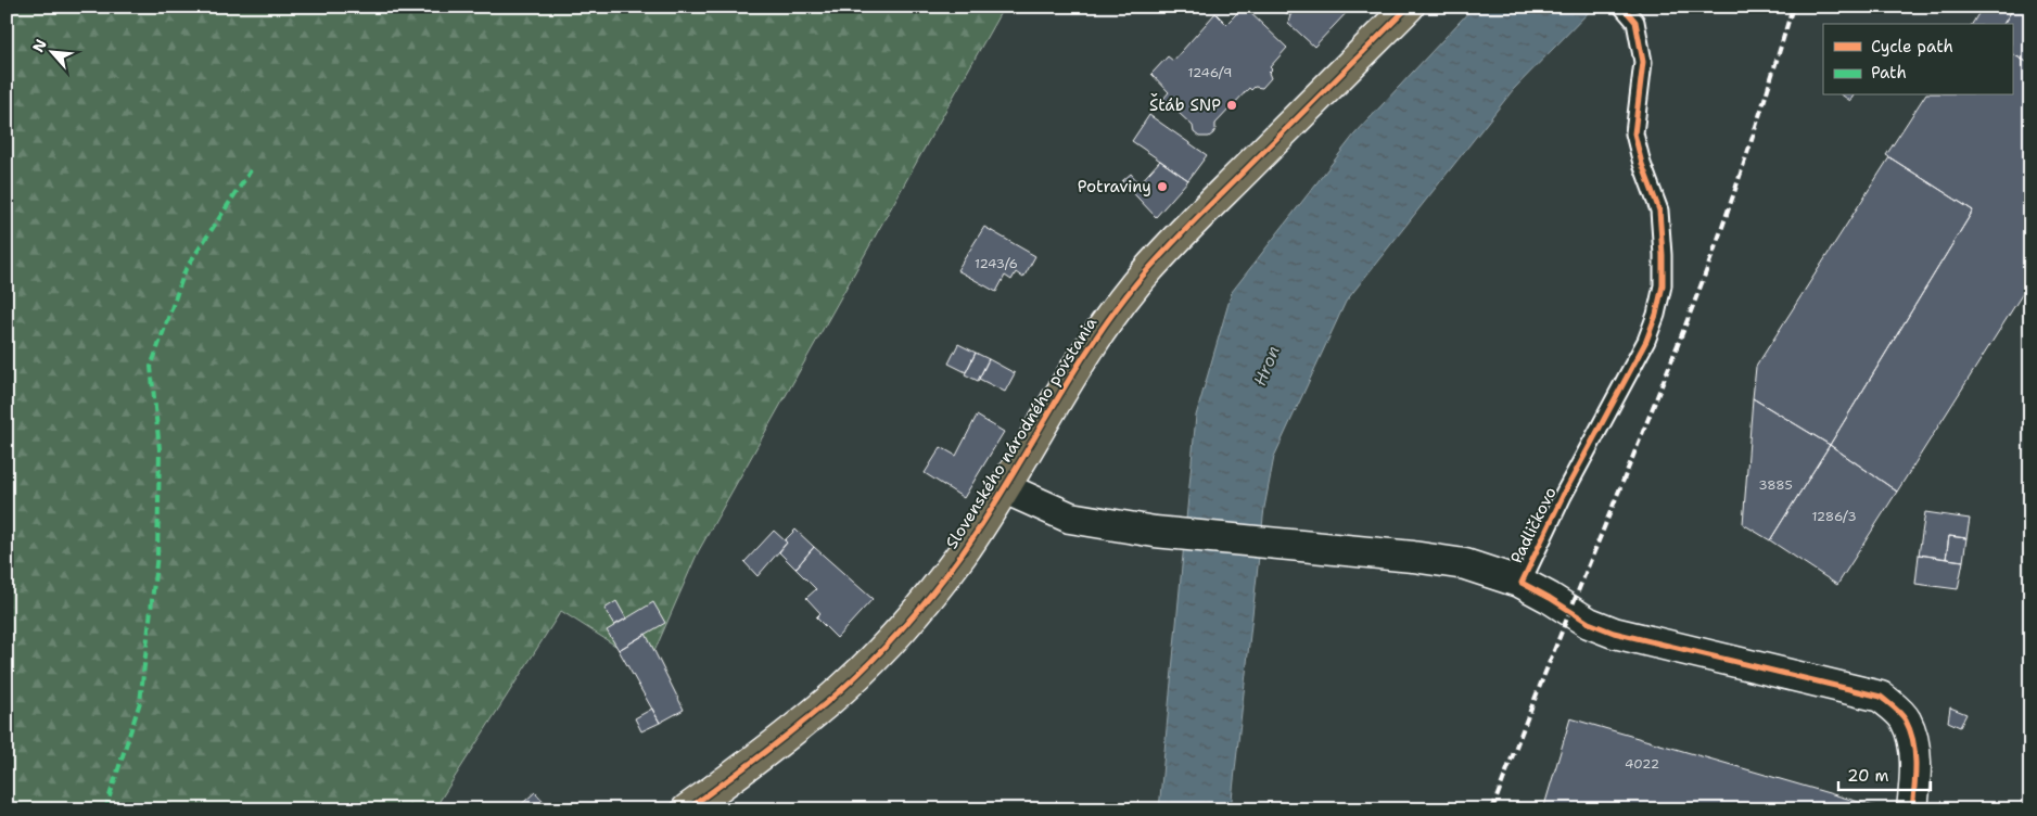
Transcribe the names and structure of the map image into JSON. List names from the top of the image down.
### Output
{
  "streets": {
    "main road": ["Slovenského národného povstania"],
    "street": ["Padličkovo"]
  },
  "water": ["Hron"],
  "places": ["Štáb SNP", "Potraviny"],
  "house_numbers": [
    "1246/9",
    "1243/6",
    "3885",
    "1286/3",
    "4022"
  ],
  "legend": ["Cycle path", "Path"],
  "scale_bar": "20 m",
  "north": "top left"
}
